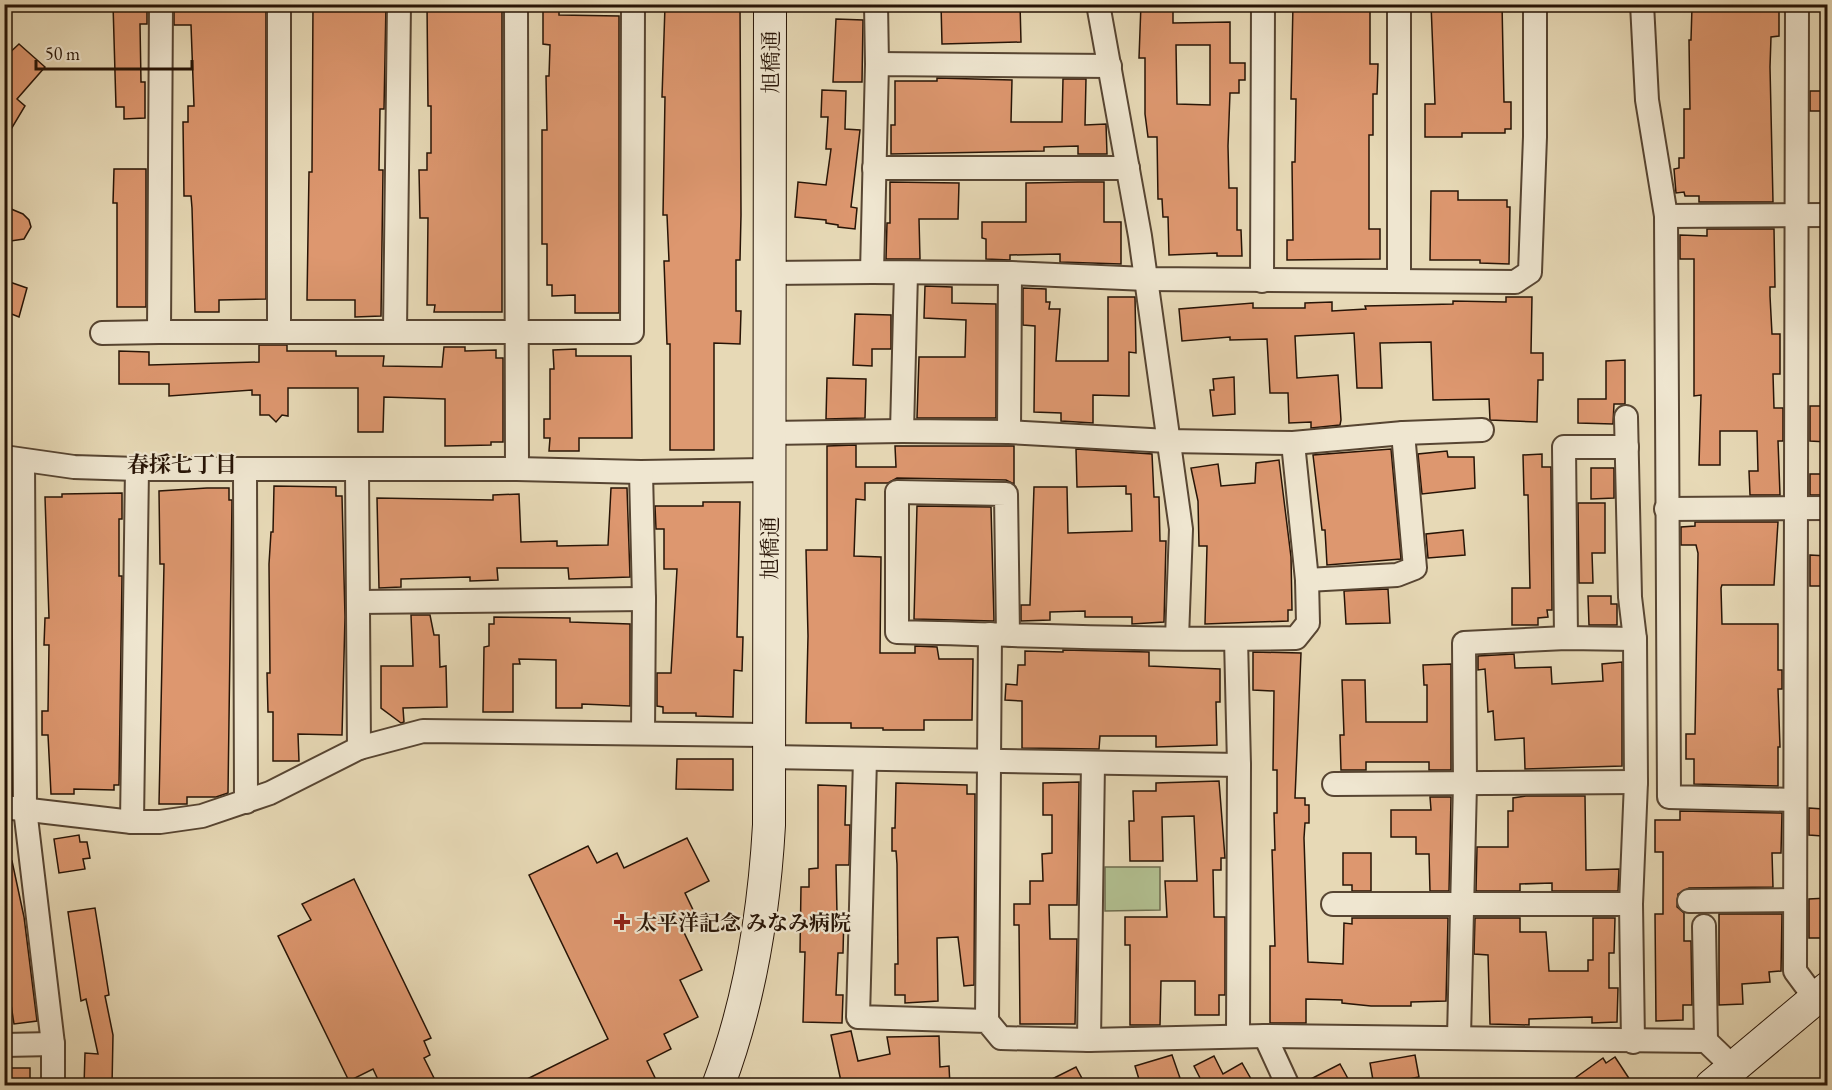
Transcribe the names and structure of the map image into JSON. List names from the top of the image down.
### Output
{
  "streets": {
    "street": ["旭橋通"]
  },
  "districts": ["春採七丁目"],
  "places": {
    "health": ["太平洋記念 みなみ病院"]
  },
  "scale_bar": "50 m"
}
